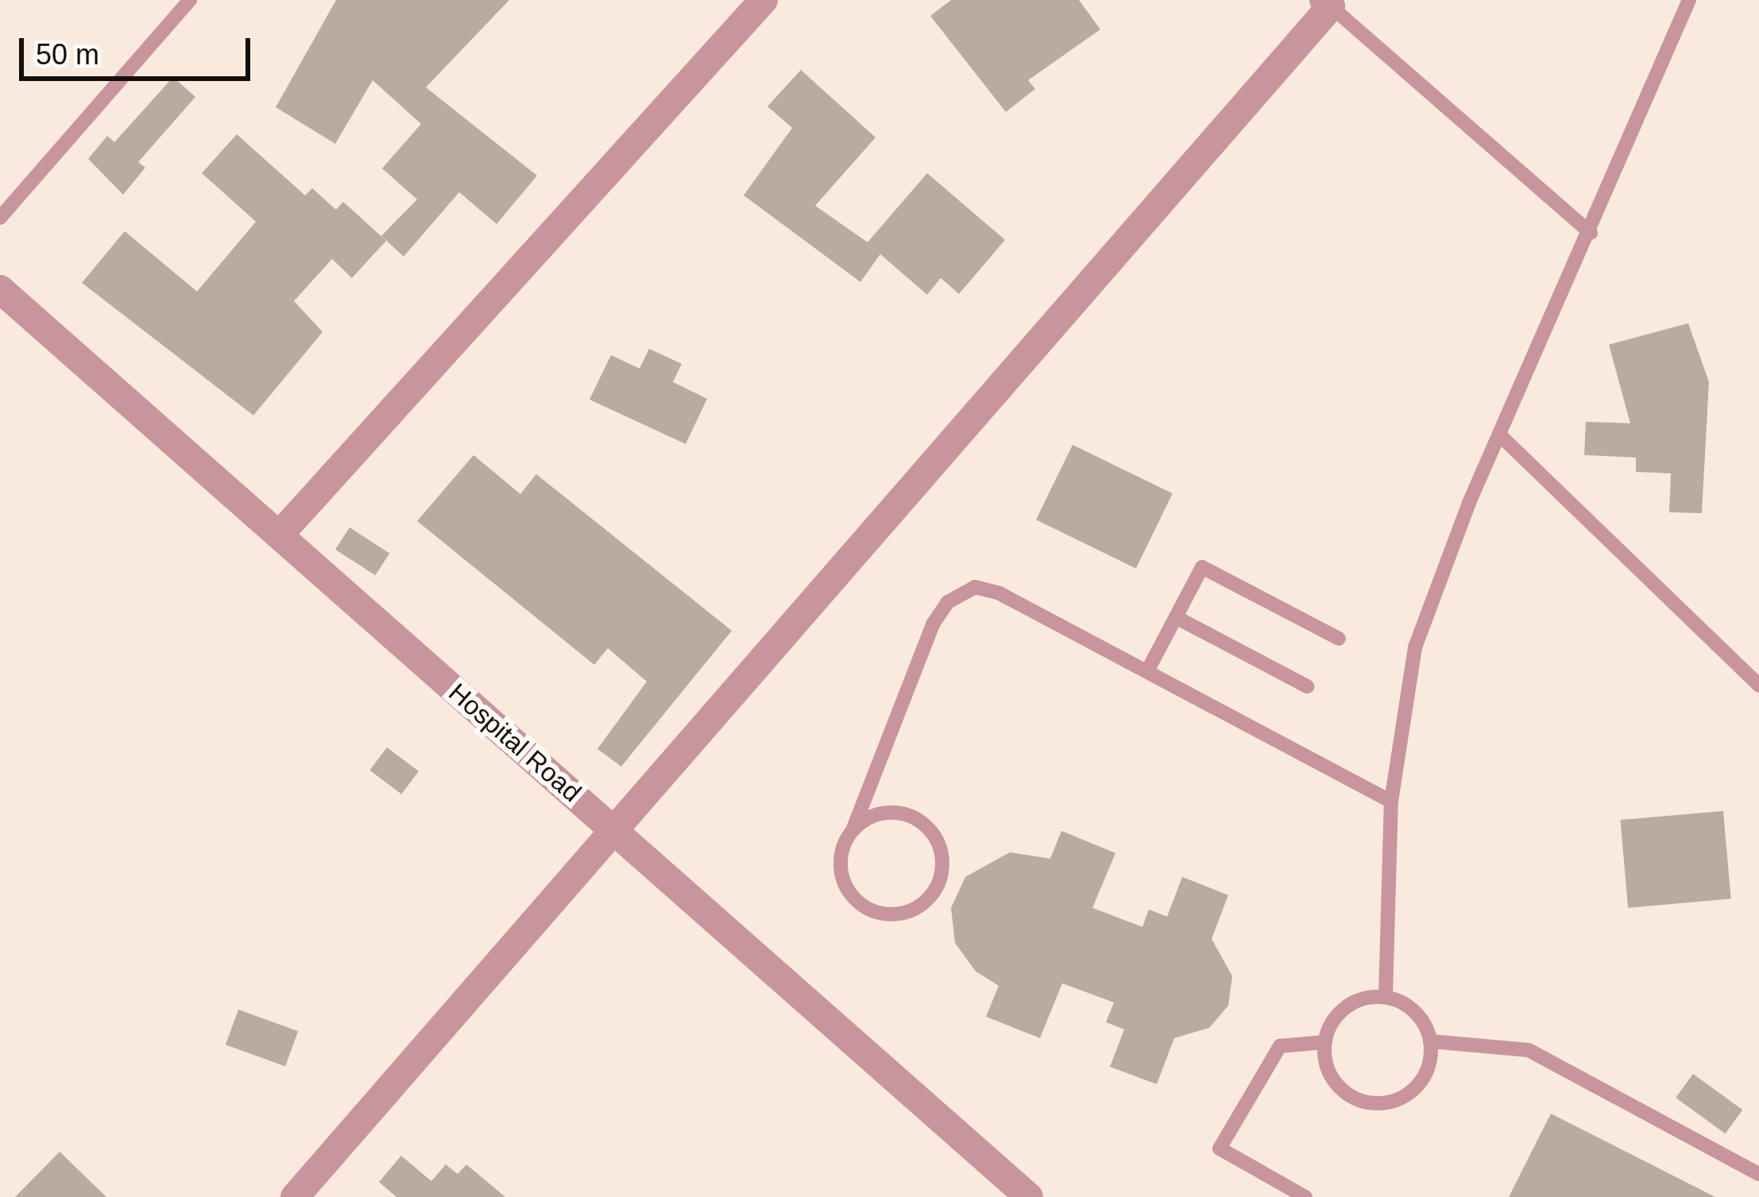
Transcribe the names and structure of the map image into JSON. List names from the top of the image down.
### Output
{
  "streets": {
    "street": ["Hospital Road"]
  },
  "scale_bar": "50 m"
}
